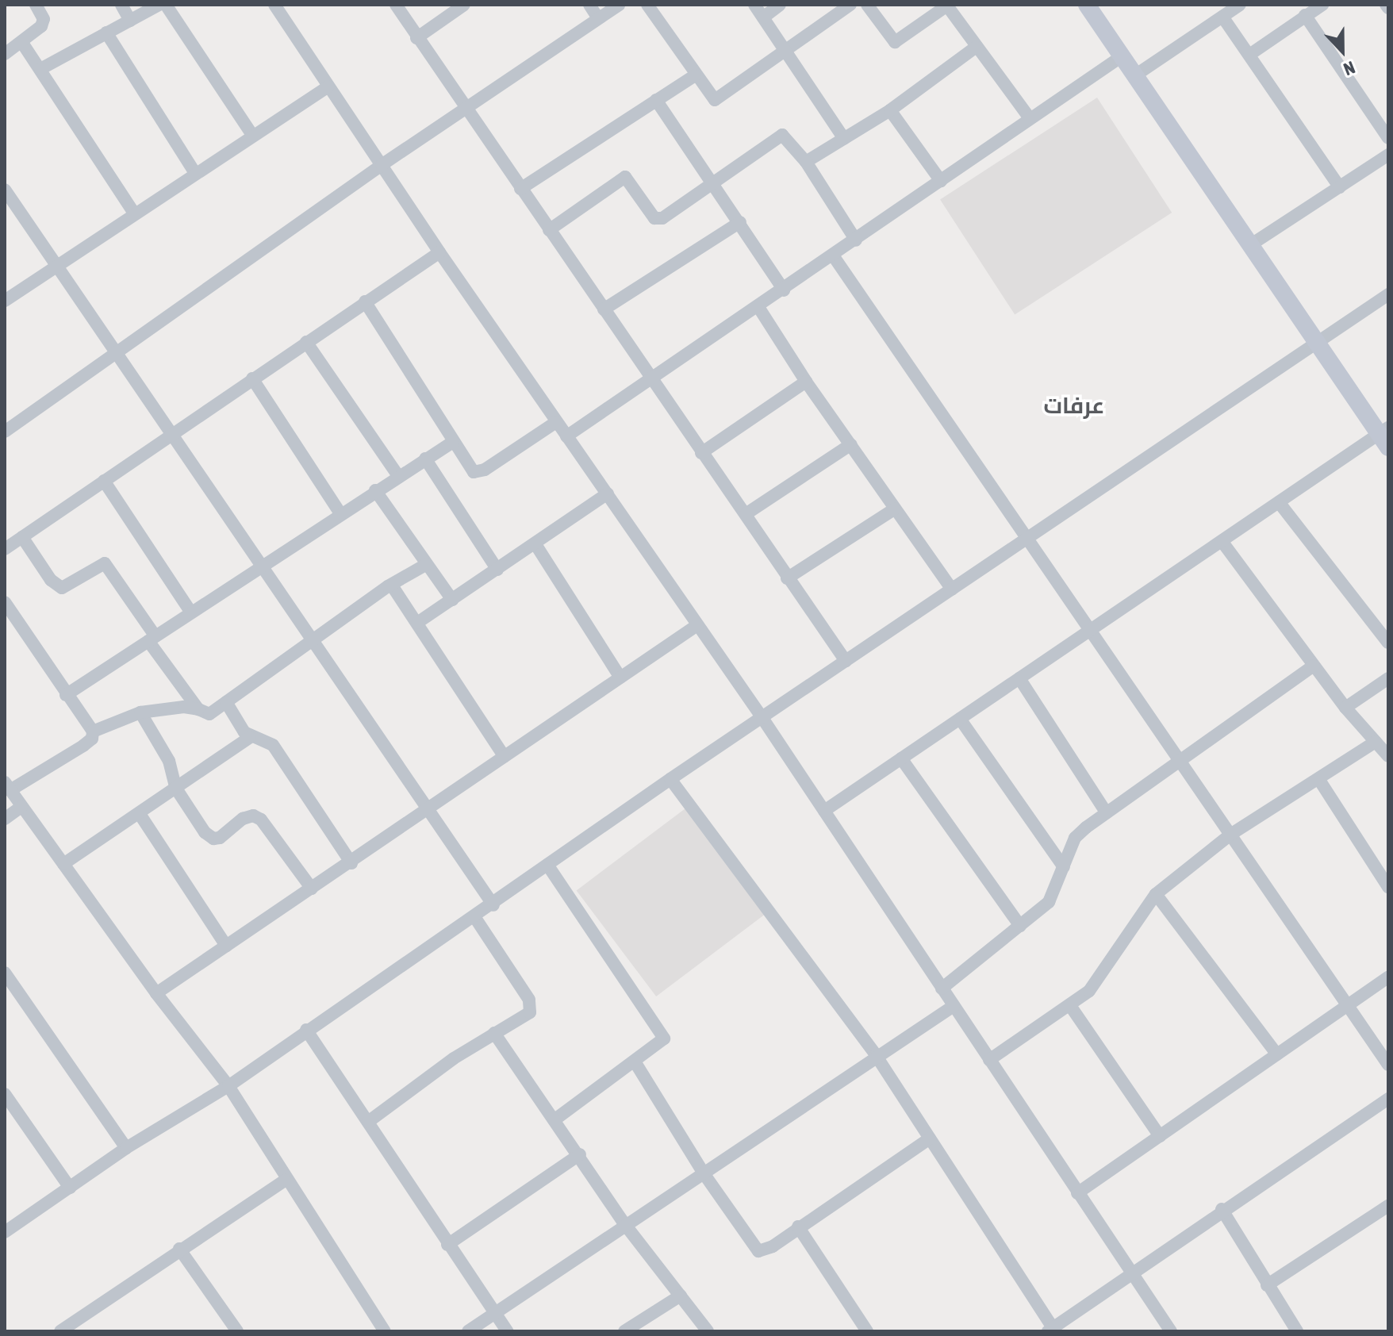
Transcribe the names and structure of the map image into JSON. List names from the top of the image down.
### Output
{
  "districts": ["عرفات"],
  "north": "bottom"
}
